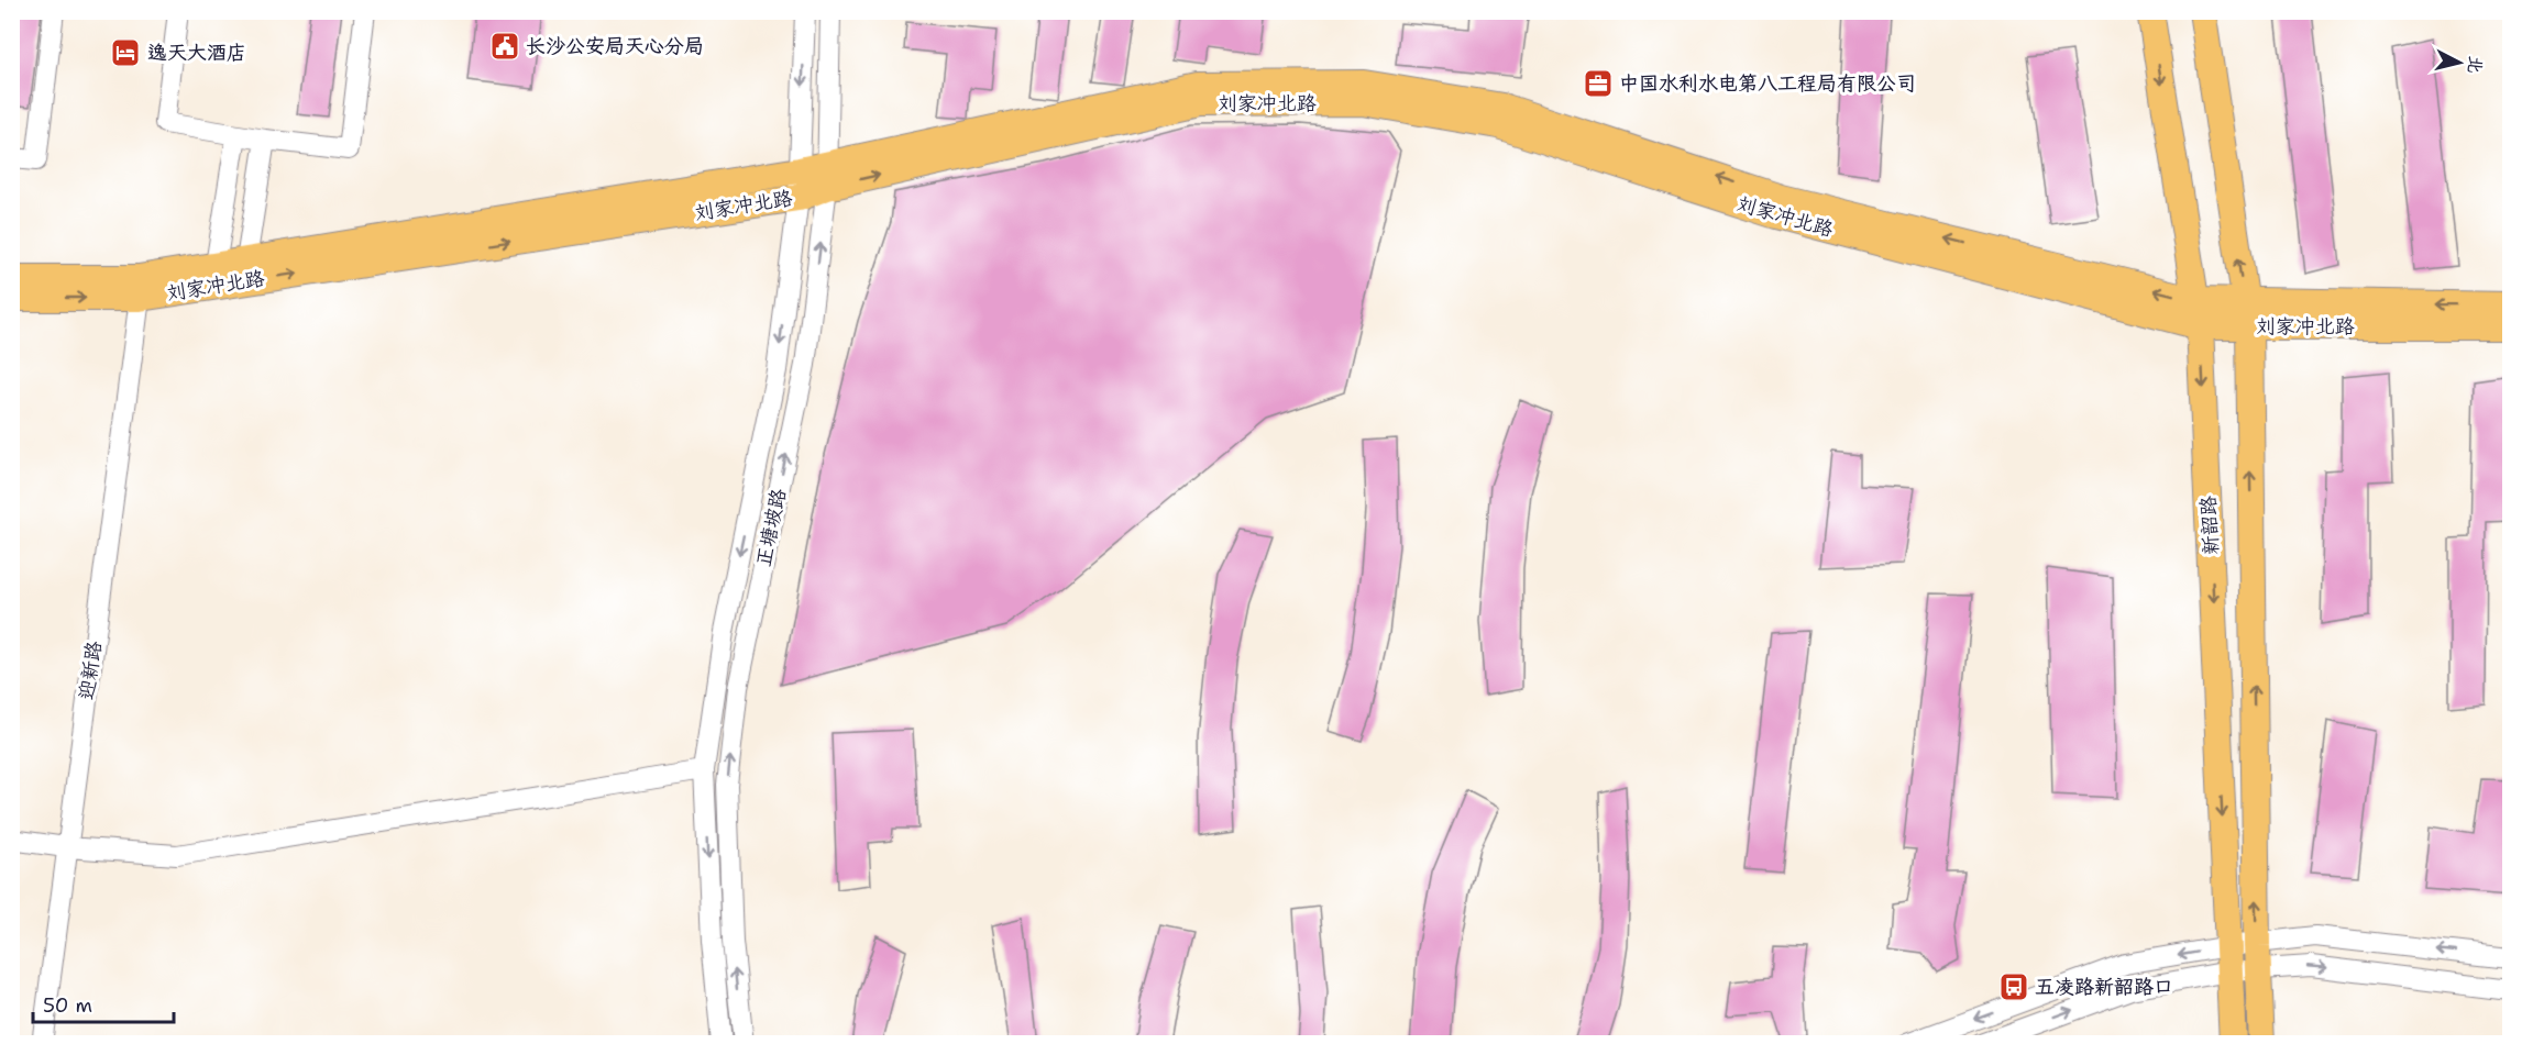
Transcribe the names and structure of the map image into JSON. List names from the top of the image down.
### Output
{
  "streets": {
    "main road": ["刘家冲北路", "新韶路"],
    "street": ["正塘坡路", "迎新路"]
  },
  "crossings": [
    ["刘家冲北路", "新韶路"],
    ["刘家冲北路", "正塘坡路"],
    ["刘家冲北路", "迎新路"]
  ],
  "places": {
    "public building": ["长沙公安局天心分局"],
    "hotel": ["逸天大酒店"],
    "office": ["中国水利水电第八工程局有限公司"],
    "bus stop": ["五凌路新韶路口"]
  },
  "scale_bar": "50 m",
  "north": "right"
}
